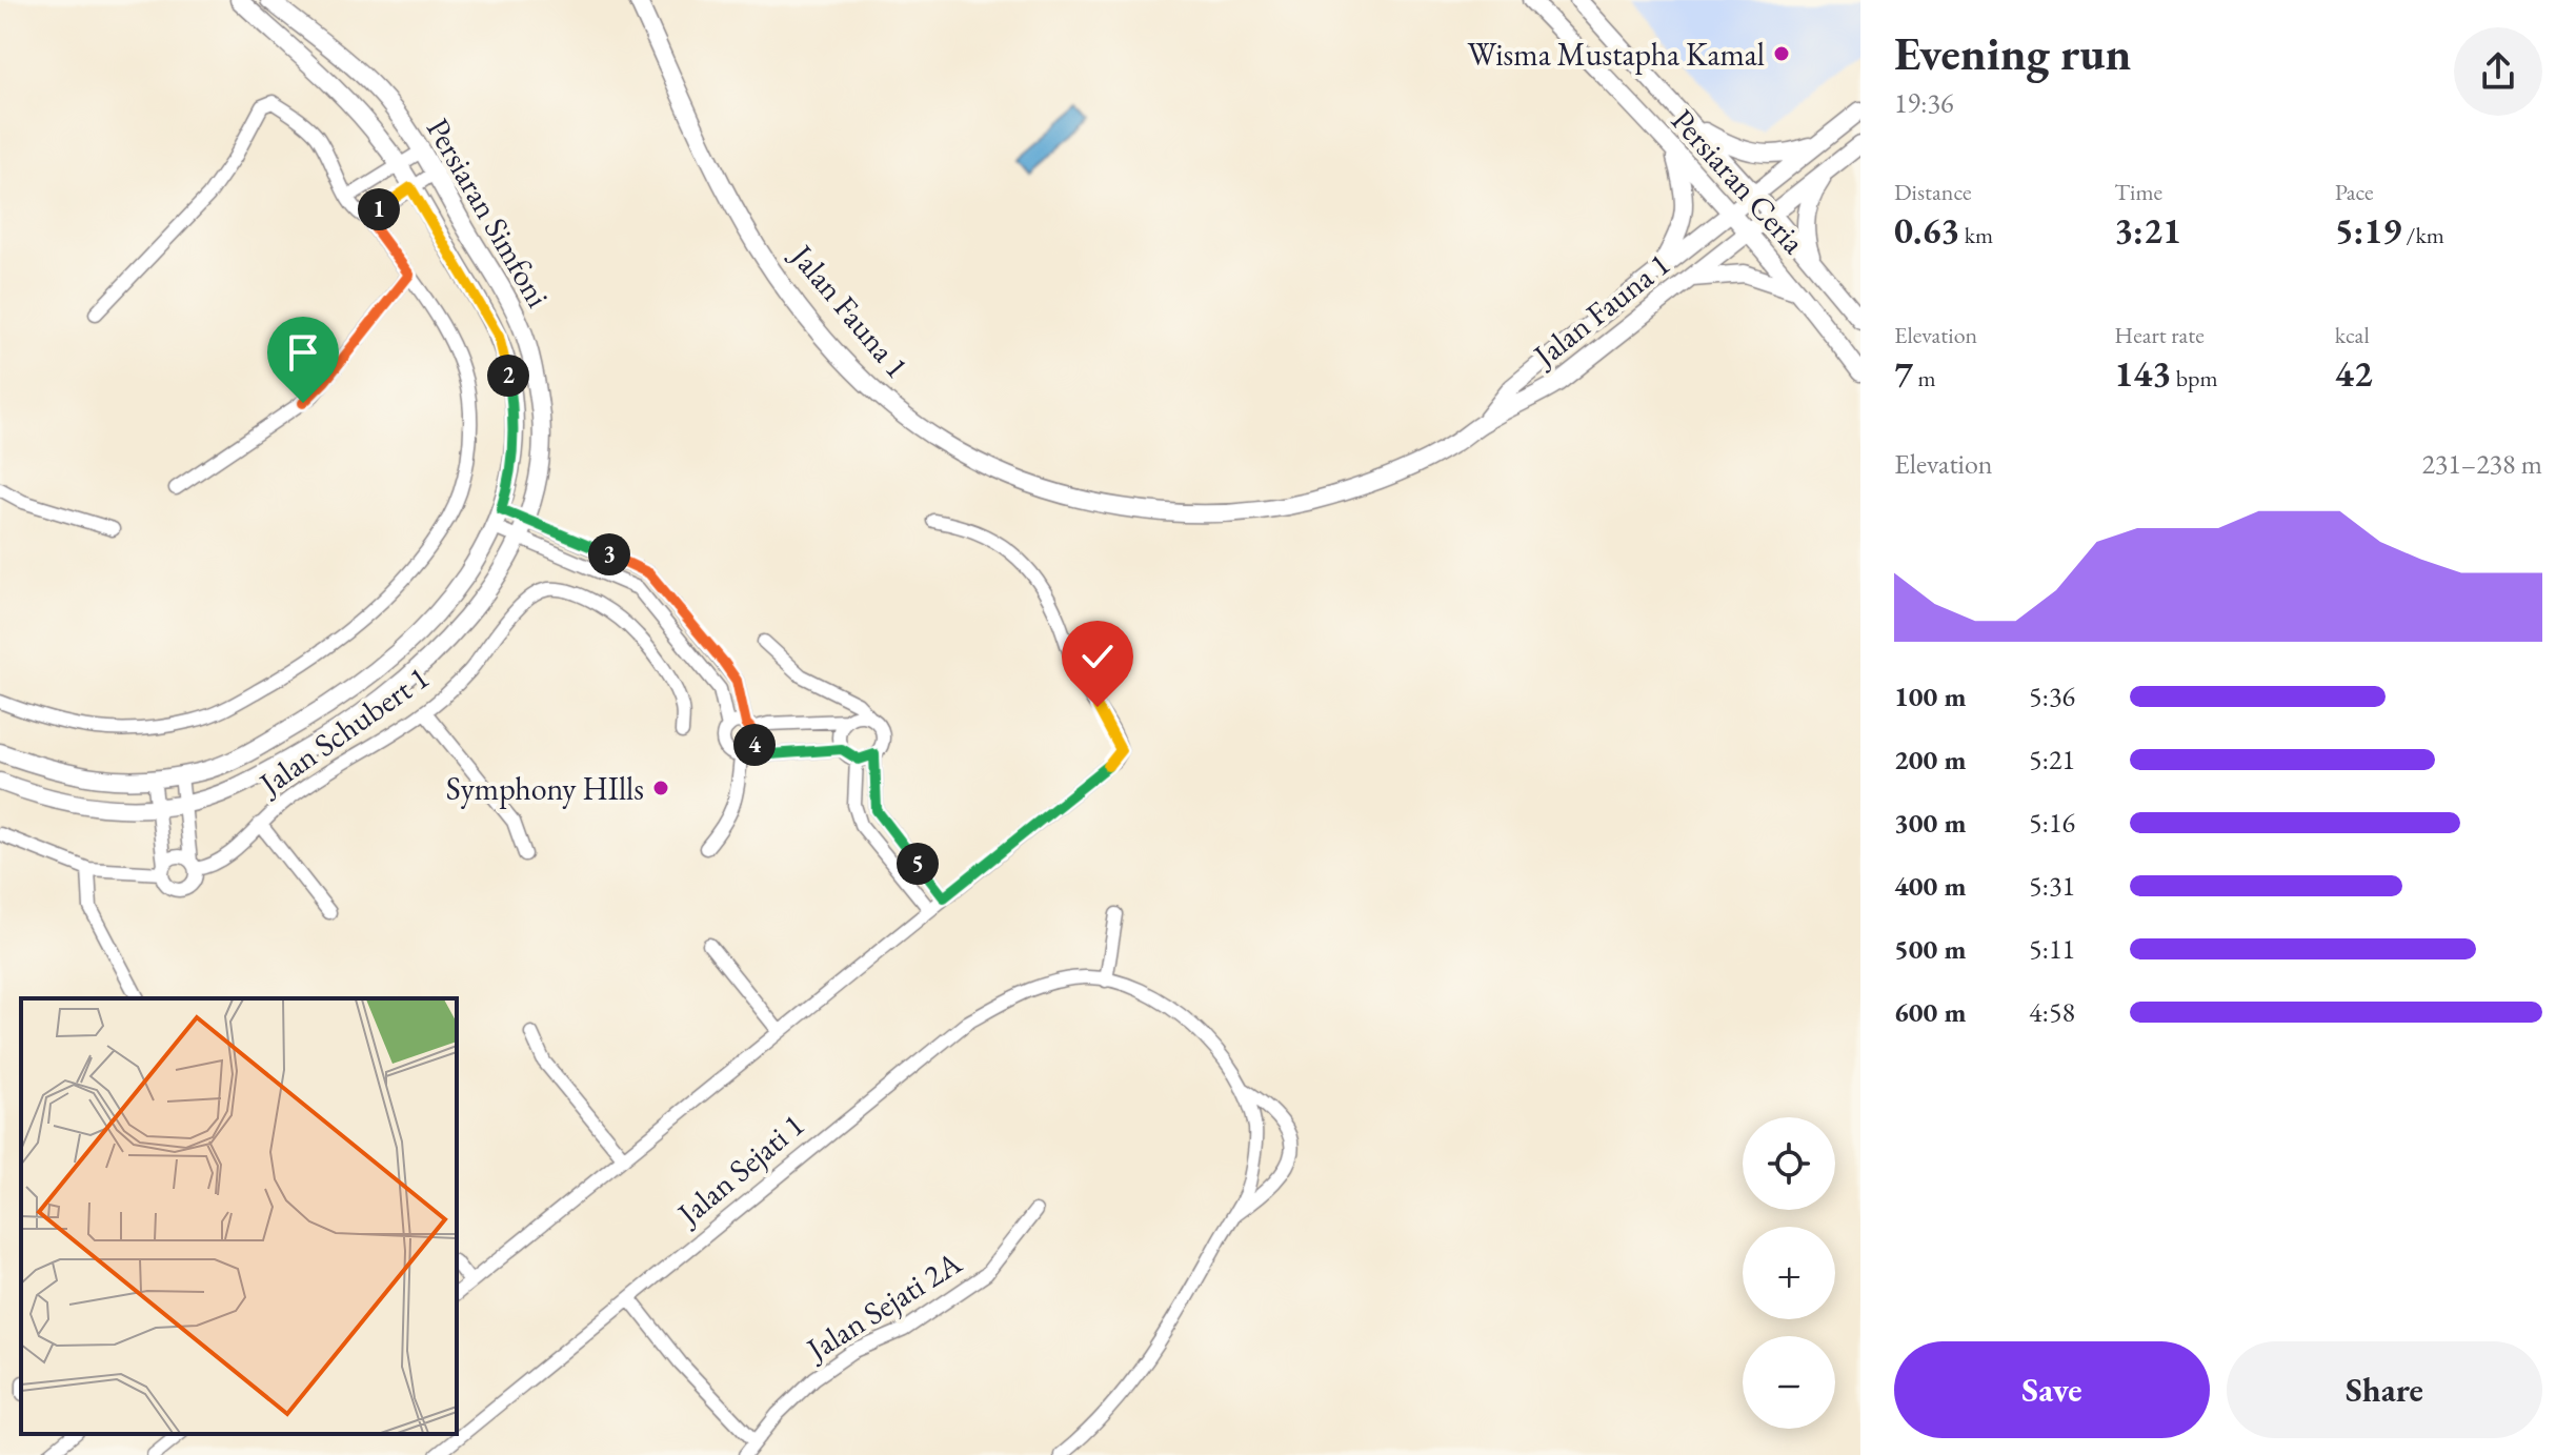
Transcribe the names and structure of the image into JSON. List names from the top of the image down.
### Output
{
  "streets": {
    "street": [
      "Persiaran Ceria",
      "Persiaran Simfoni",
      "Jalan Fauna 1",
      "Jalan Schubert 1",
      "Jalan Sejati 1",
      "Jalan Sejati 2A"
    ]
  },
  "crossings": [
    ["Persiaran Ceria", "Jalan Fauna 1"]
  ],
  "places": ["Wisma Mustapha Kamal", "Symphony HIlls"],
  "page": {
    "heading": ["Evening run", "19:36"],
    "stats": [
      ["Distance", "0.63 km"],
      ["Time", "3:21"],
      ["Pace", "5:19 /km"],
      ["Elevation", "7 m"],
      ["Heart rate", "143 bpm"],
      ["kcal", "42"]
    ],
    "pins": [
      "1",
      "2",
      "3",
      "4",
      "5"
    ],
    "chart": ["Elevation", "231–238 m"],
    "list": [
      {
        "name": "100 m",
        "note": "5:36"
      },
      {
        "name": "200 m",
        "note": "5:21"
      },
      {
        "name": "300 m",
        "note": "5:16"
      },
      {
        "name": "400 m",
        "note": "5:31"
      },
      {
        "name": "500 m",
        "note": "5:11"
      },
      {
        "name": "600 m",
        "note": "4:58"
      }
    ],
    "map_buttons": ["+", "−"],
    "buttons": ["Save", "Share"]
  }
}
